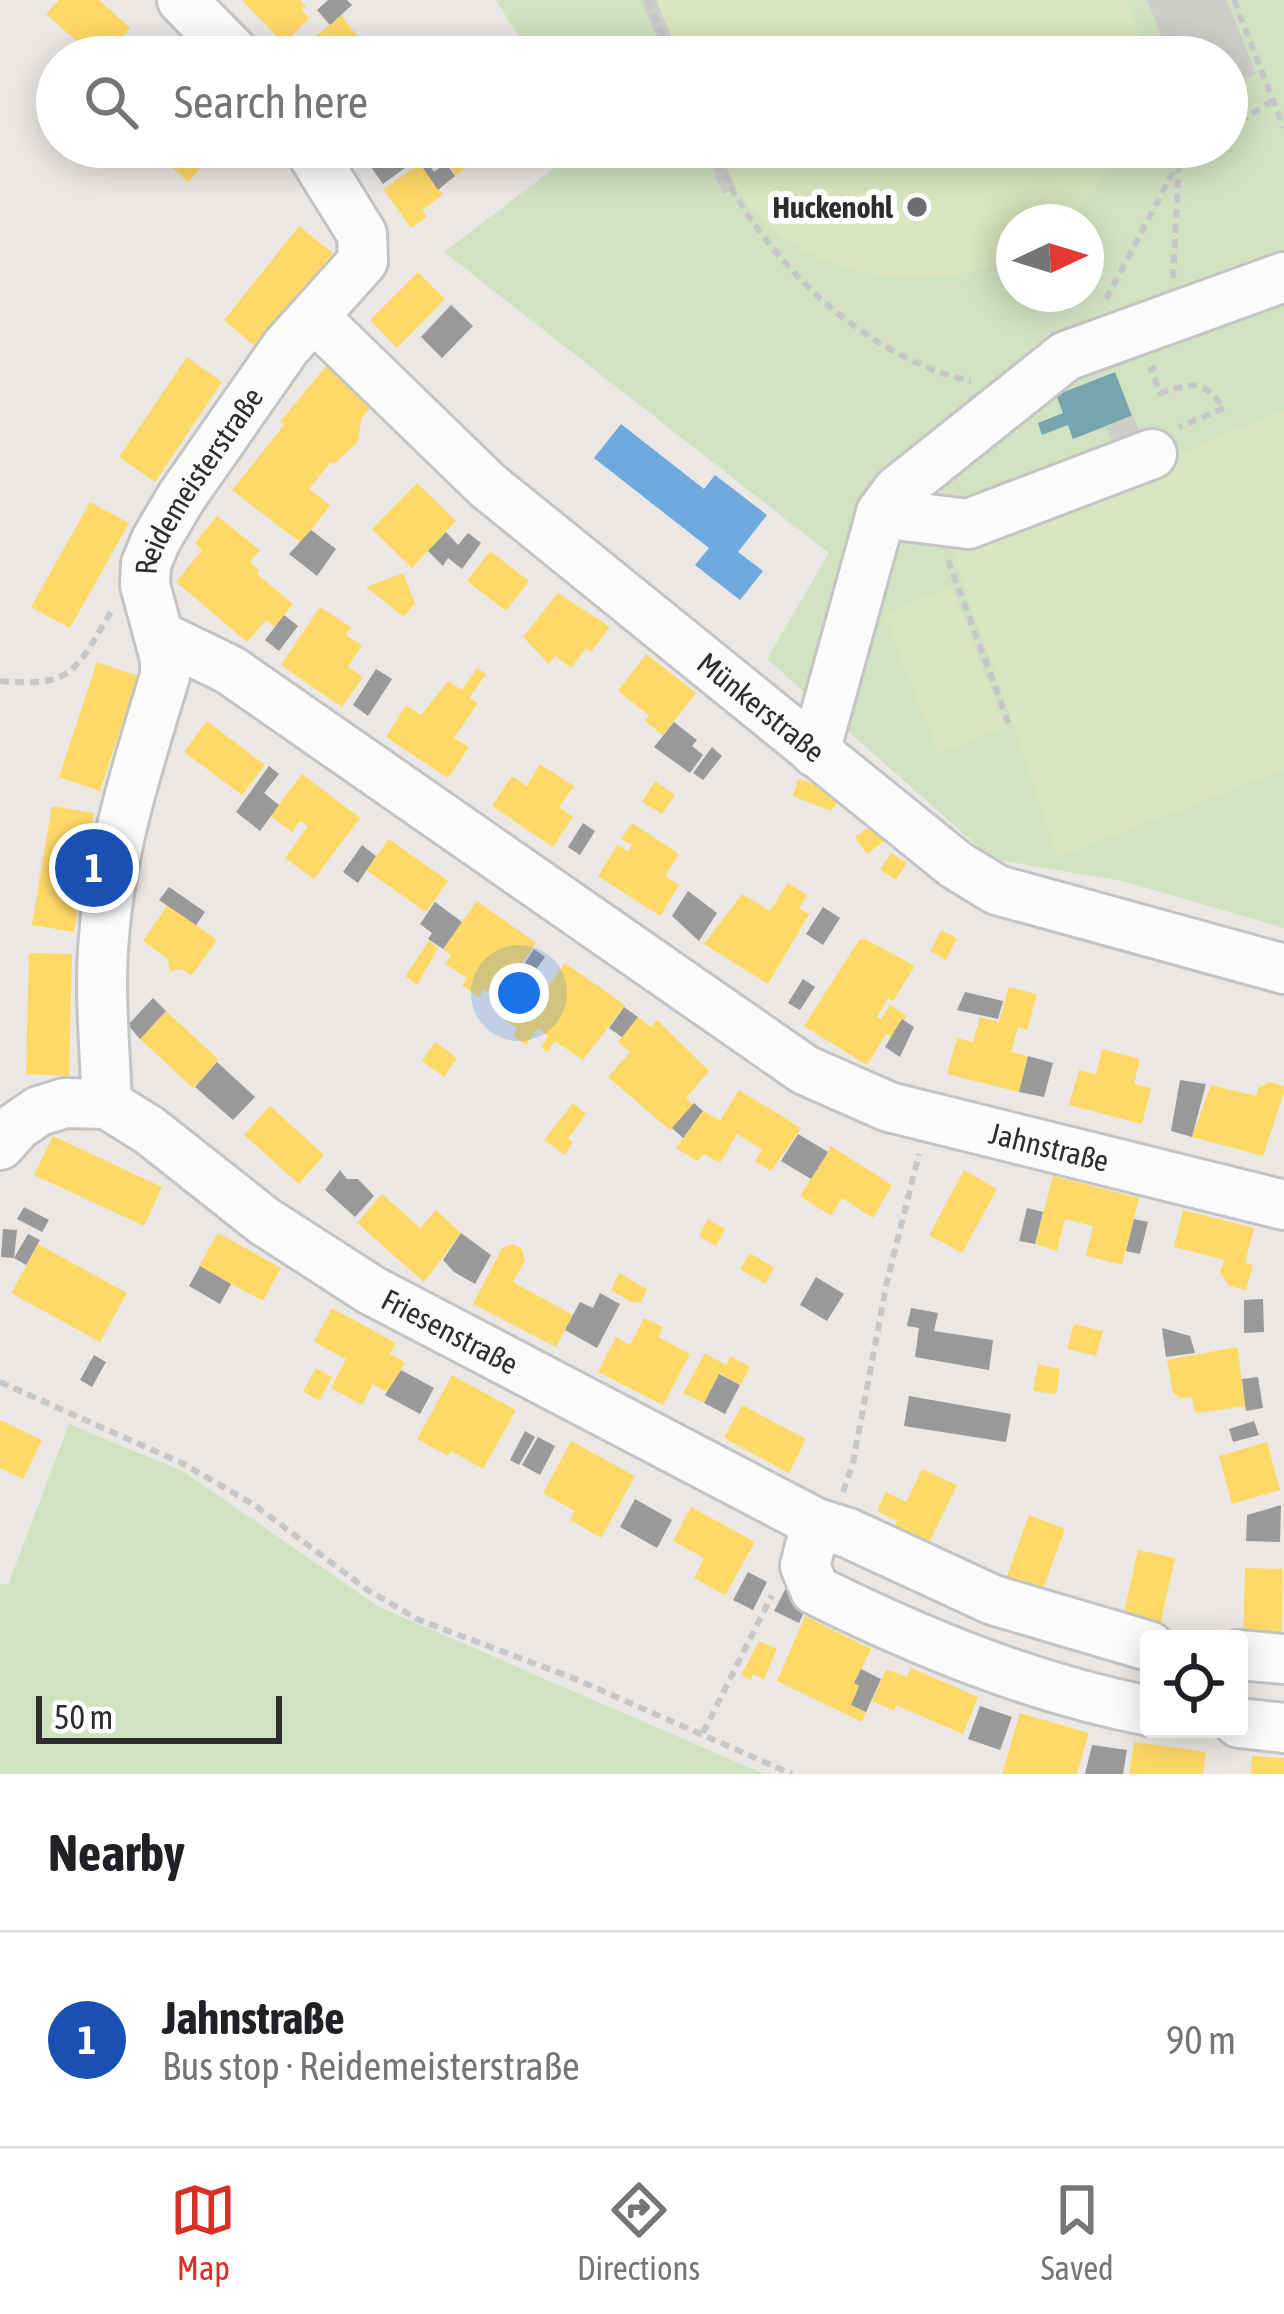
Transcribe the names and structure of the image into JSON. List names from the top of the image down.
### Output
{
  "streets": {
    "street": [
      "Reidemeisterstraße",
      "Münkerstraße",
      "Jahnstraße",
      "Friesenstraße"
    ]
  },
  "crossings": [
    ["Reidemeisterstraße", "Münkerstraße"],
    ["Reidemeisterstraße", "Jahnstraße"],
    ["Reidemeisterstraße", "Friesenstraße"]
  ],
  "places": ["Huckenohl"],
  "scale_bar": "50 m",
  "north": "right",
  "page": {
    "search": "Search here",
    "pins": "1",
    "scale": "50 m",
    "heading": "Nearby",
    "list": [
      {
        "mark": "1",
        "name": "Jahnstraße",
        "note": "Bus stop · Reidemeisterstraße",
        "value": "90 m"
      }
    ],
    "nav": ["Map", "Directions", "Saved"]
  }
}
